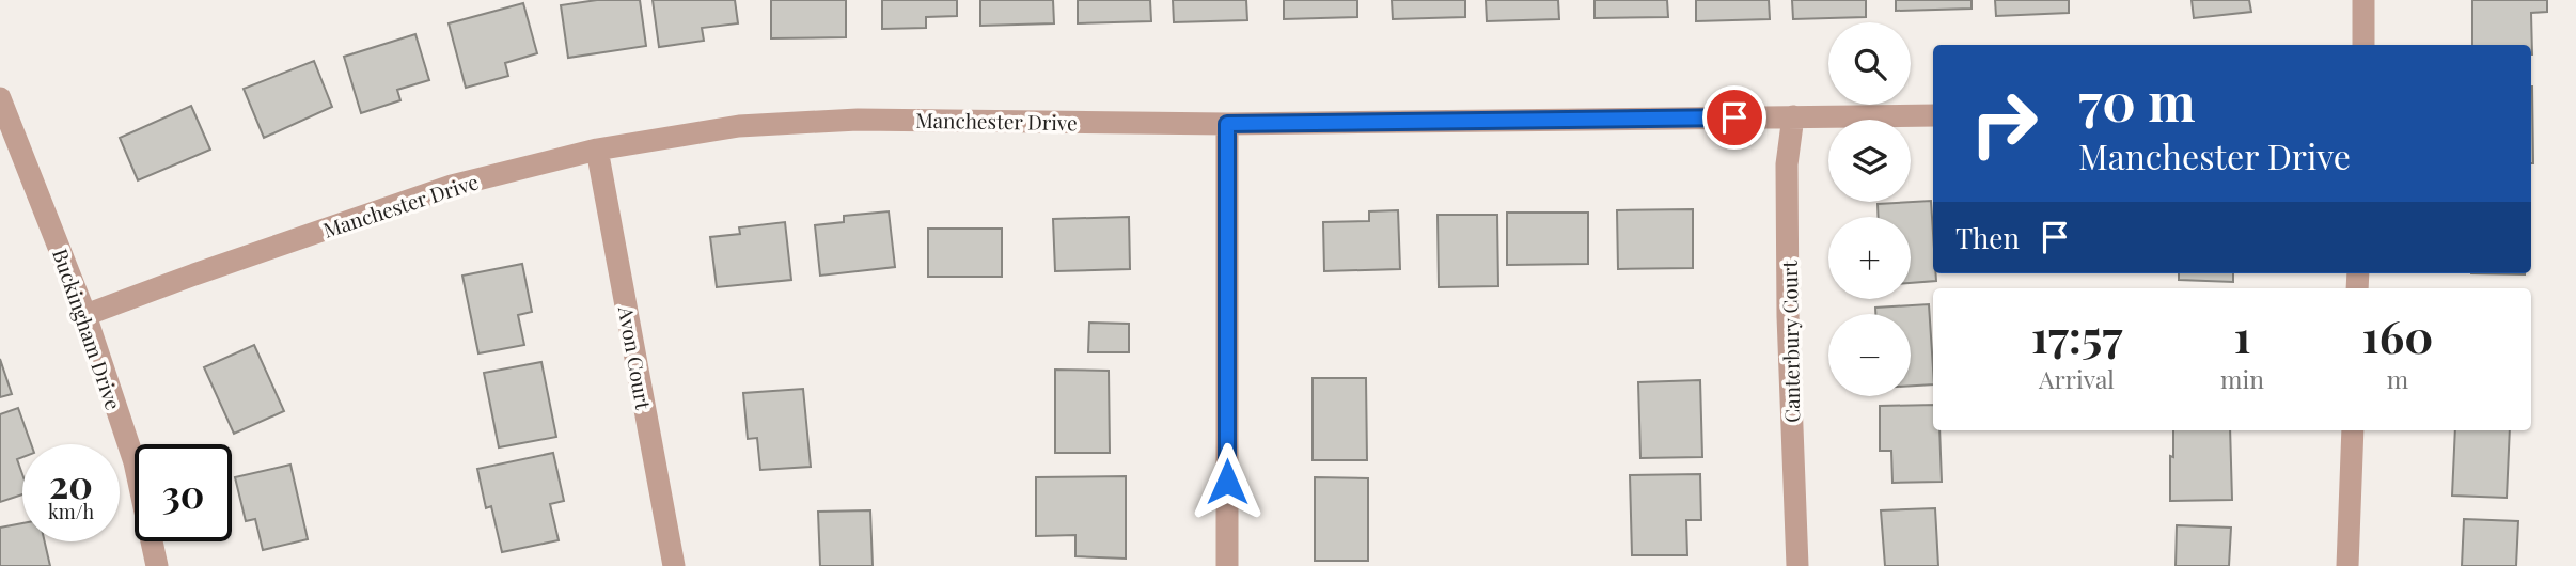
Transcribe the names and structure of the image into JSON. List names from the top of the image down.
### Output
{
  "streets": {
    "street": [
      "Manchester Drive",
      "Buckingham Drive",
      "Canterbury Court",
      "Avon Court"
    ]
  },
  "crossings": [
    ["Manchester Drive", "Buckingham Drive"],
    ["Manchester Drive", "Canterbury Court"],
    ["Manchester Drive", "Avon Court"]
  ],
  "page": {
    "map_buttons": ["+", "−"],
    "turn": ["70 m", "Manchester Drive"],
    "then": "Then",
    "eta": [
      "17:57",
      "Arrival",
      "1",
      "min",
      "160",
      "m"
    ],
    "speed": "20 km/h",
    "limit": "30"
  }
}
